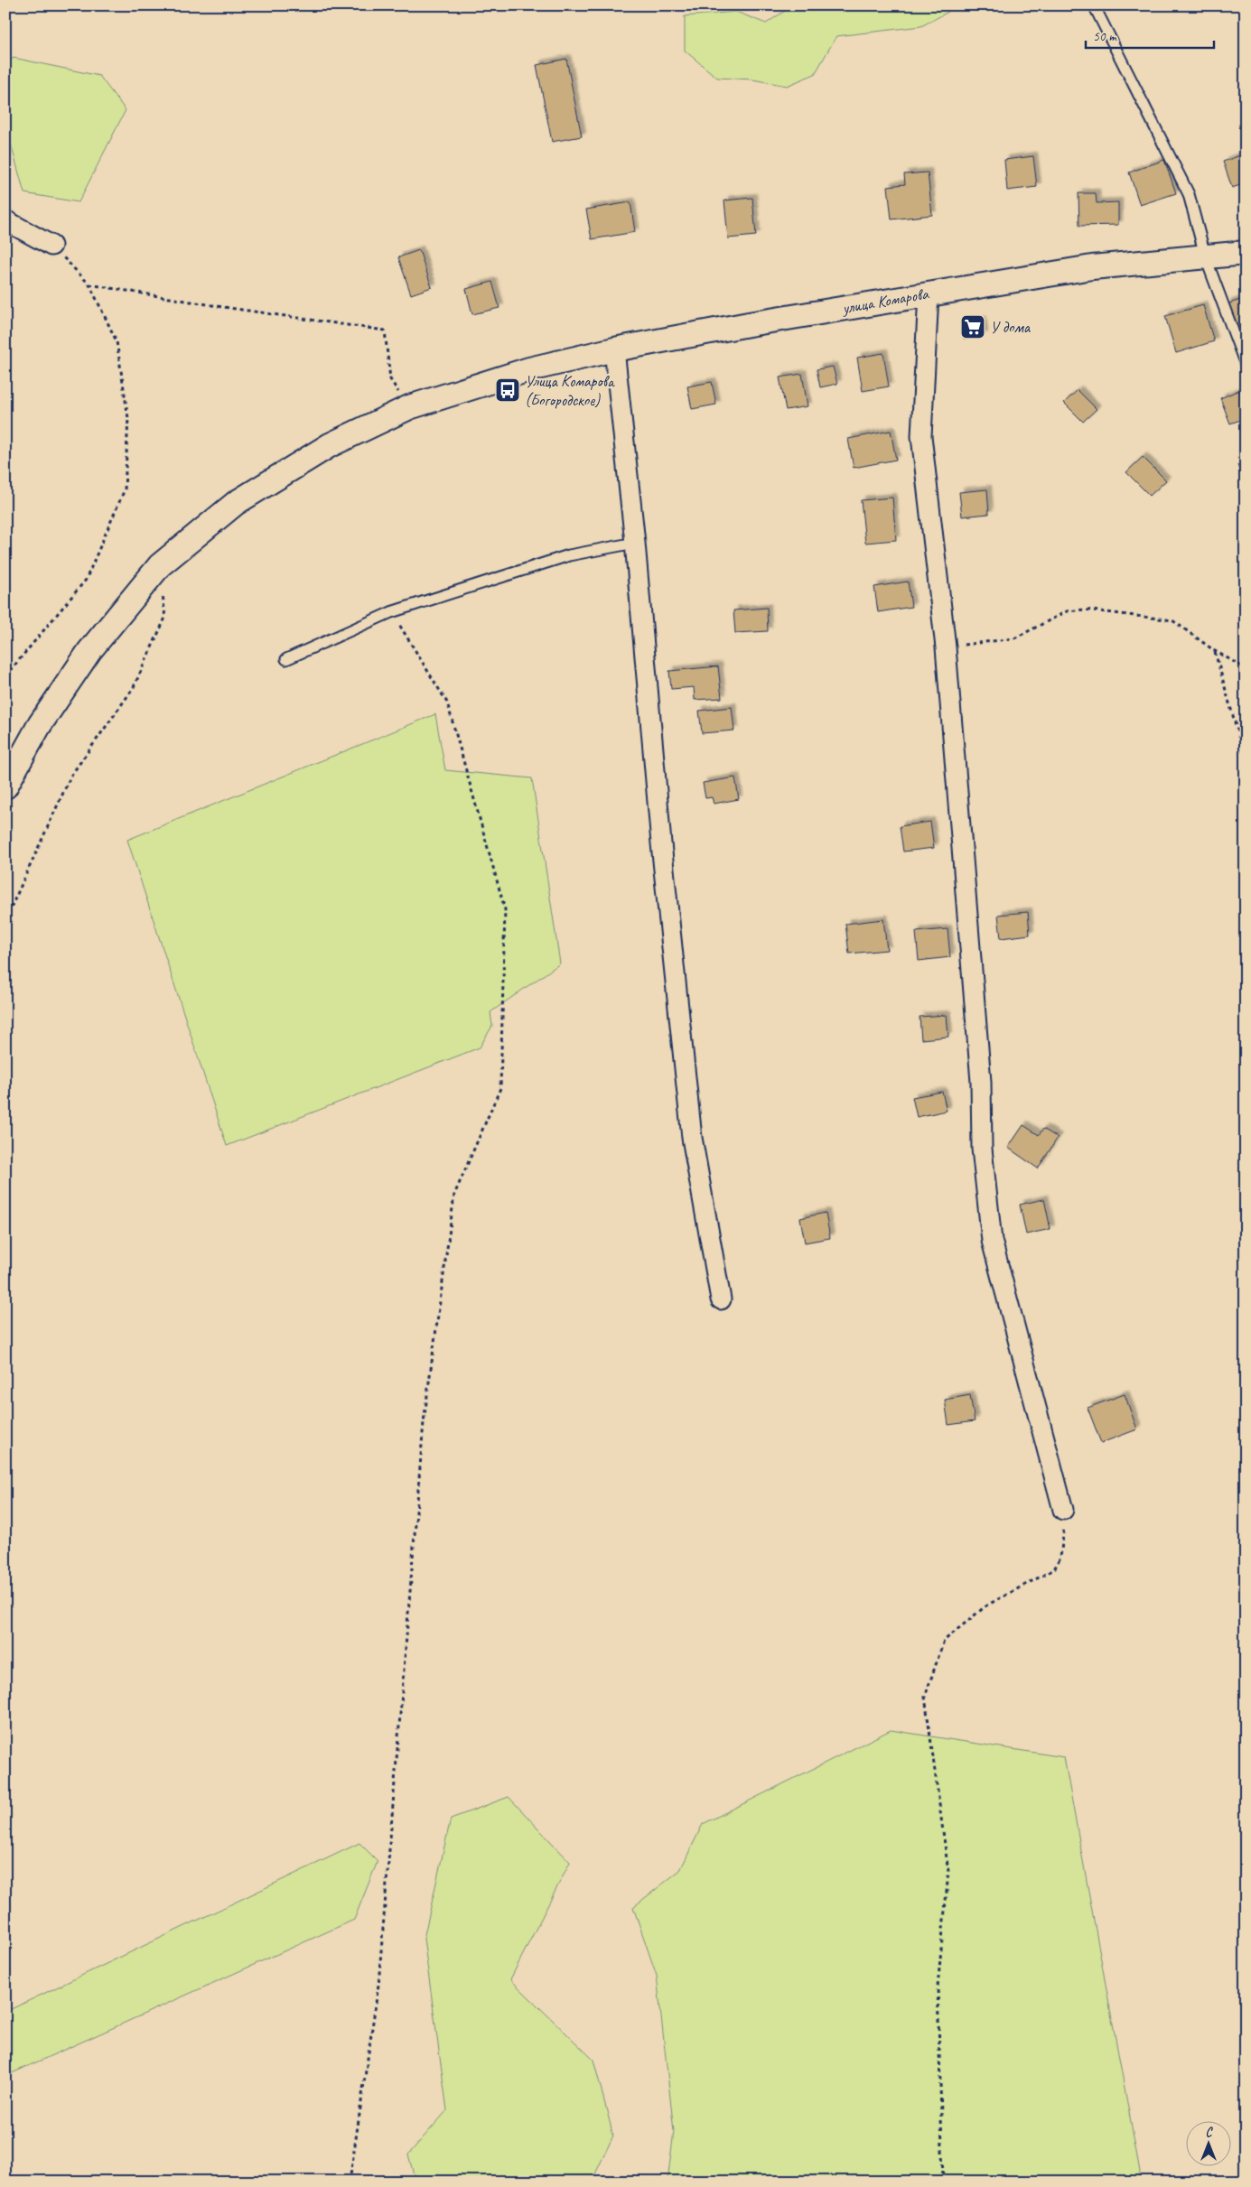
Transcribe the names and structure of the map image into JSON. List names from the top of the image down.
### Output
{
  "streets": {
    "street": ["улица Комарова"]
  },
  "places": {
    "supermarket": ["У дома"],
    "bus stop": ["Улица Комарова (Богородское)"]
  },
  "scale_bar": "50 m",
  "north": "top"
}
